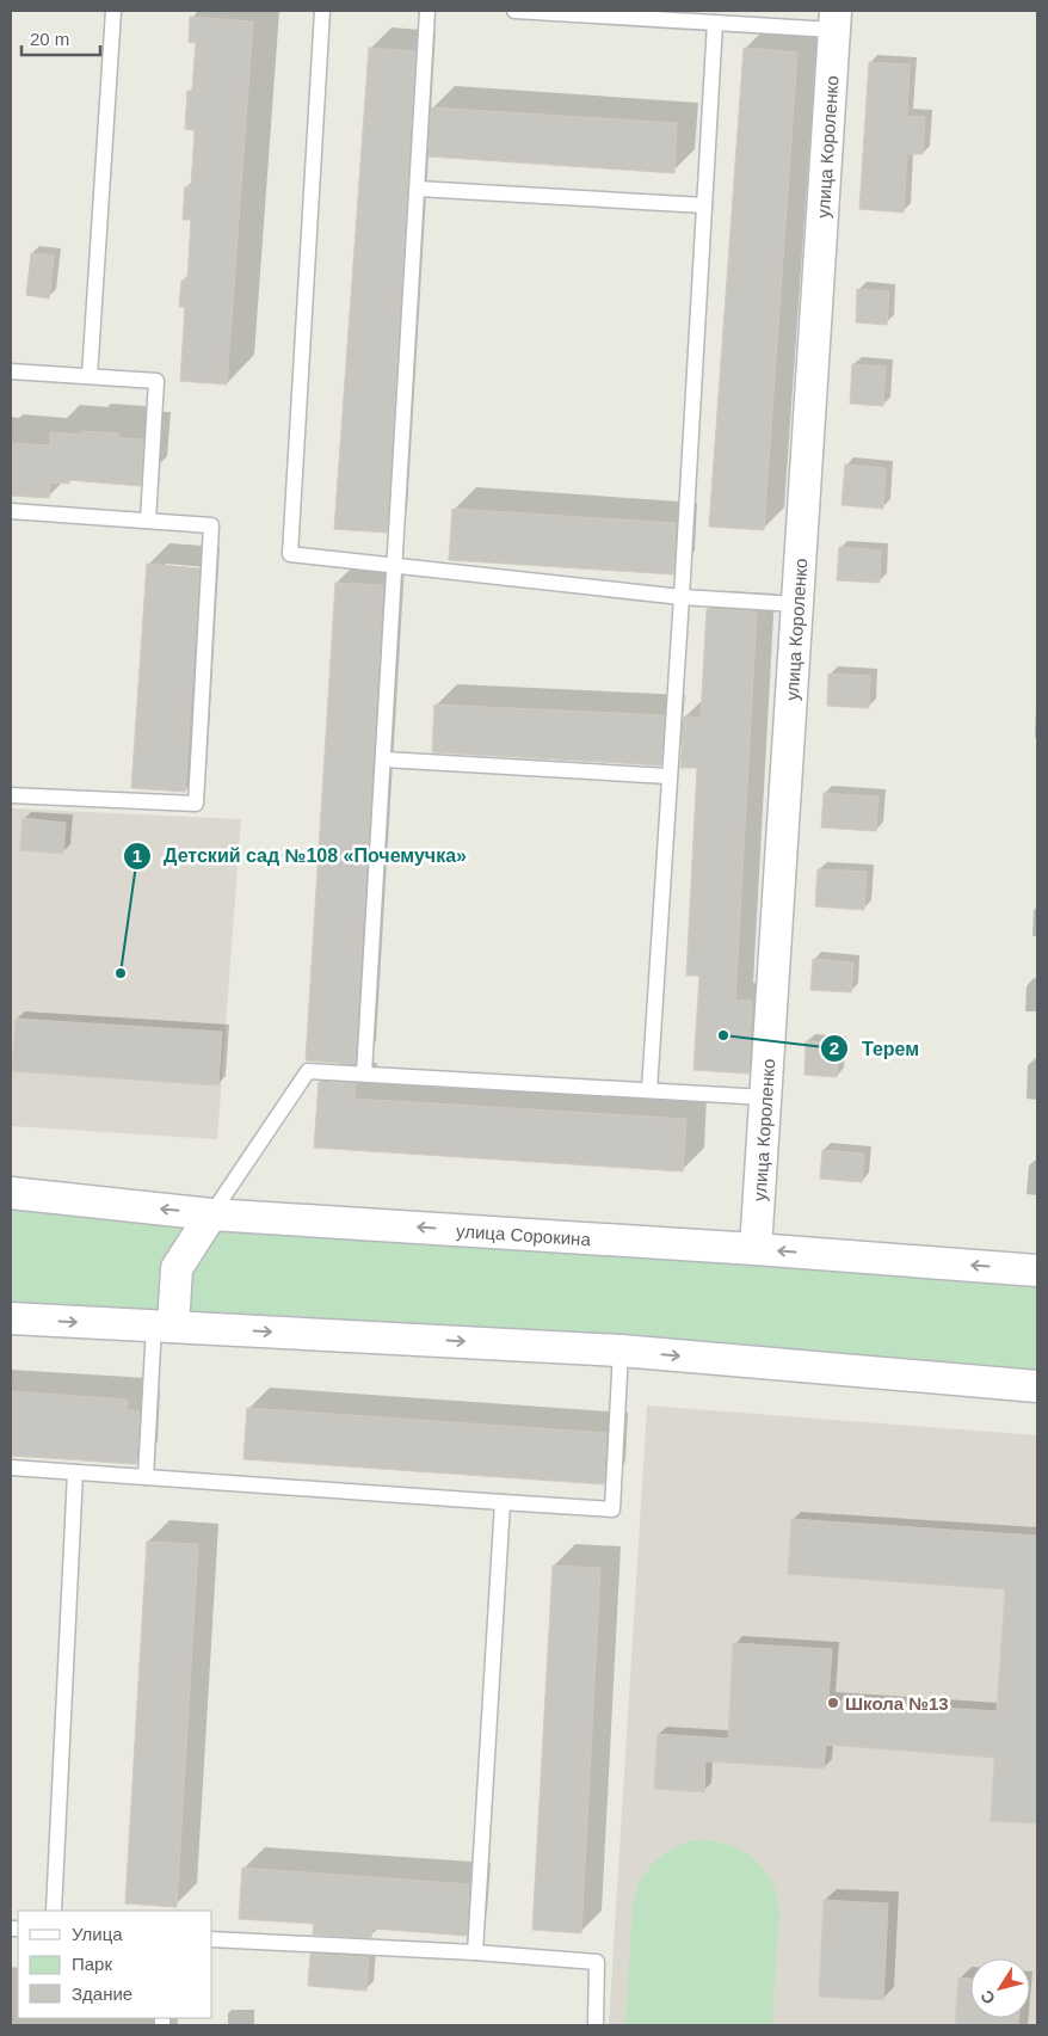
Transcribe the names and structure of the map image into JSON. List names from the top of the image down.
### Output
{
  "streets": {
    "street": ["улица Короленко", "улица Сорокина"]
  },
  "crossings": [
    ["улица Короленко", "улица Сорокина"]
  ],
  "places": ["Детский сад №108 «Почемучка»", "Терем", "Школа №13"],
  "legend": ["Улица", "Парк", "Здание"],
  "scale_bar": "20 m",
  "north": "bottom left"
}
